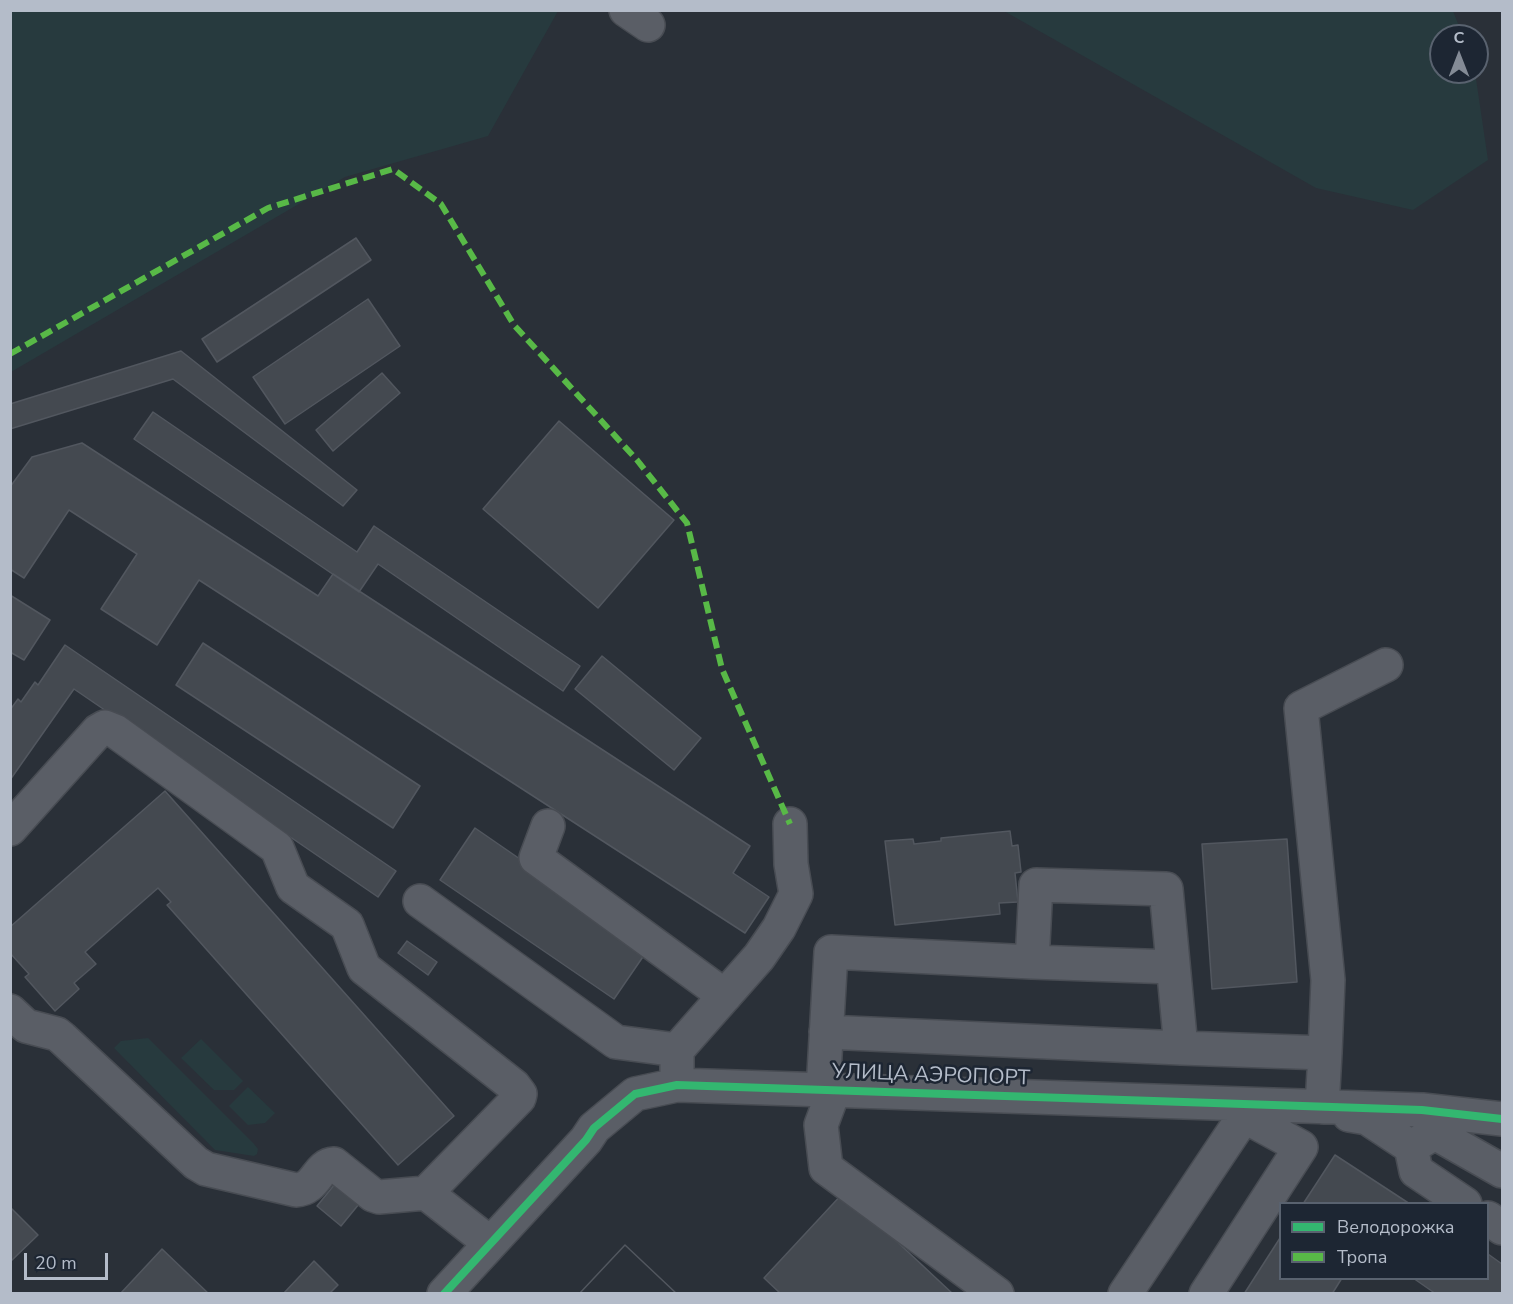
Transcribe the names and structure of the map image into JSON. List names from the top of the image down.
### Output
{
  "streets": {
    "street": ["УЛИЦА АЭРОПОРТ"]
  },
  "legend": ["Велодорожка", "Тропа"],
  "scale_bar": "20 m",
  "north": "top"
}
